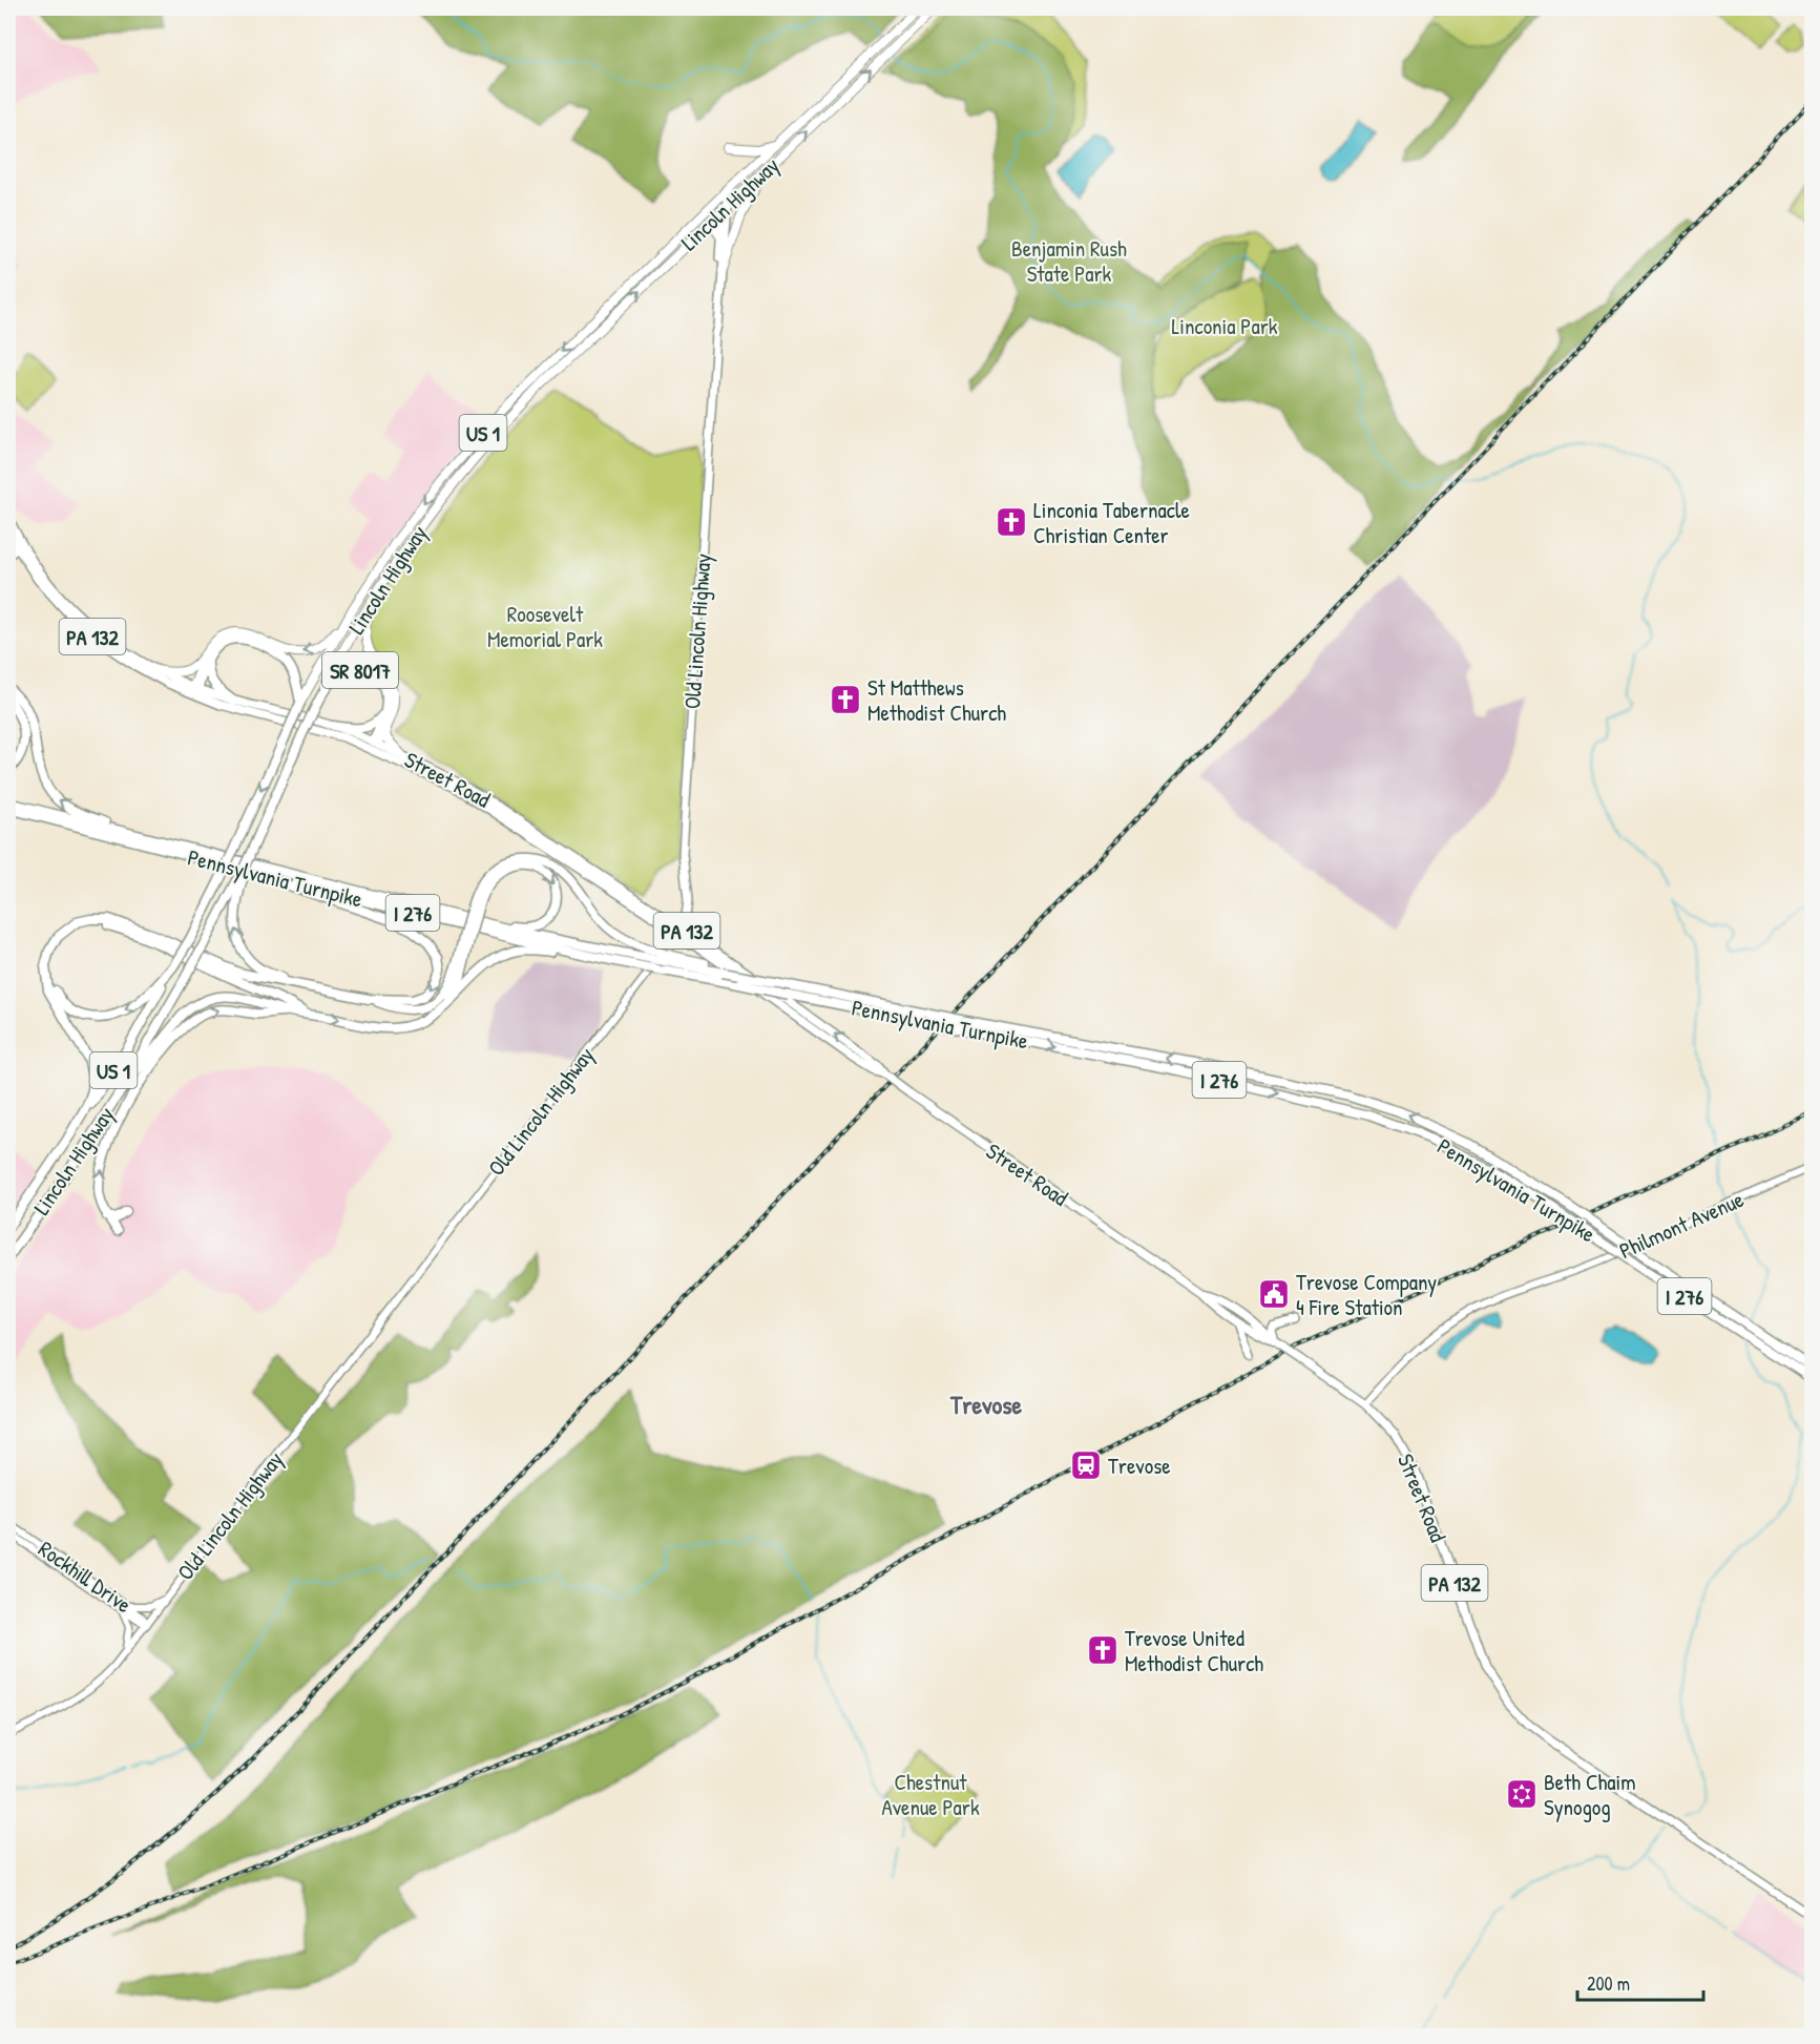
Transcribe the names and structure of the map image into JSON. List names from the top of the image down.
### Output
{
  "streets": {
    "highway": [
      "Lincoln Highway",
      "US 1",
      "SR 8017",
      "Pennsylvania Turnpike",
      "I 276"
    ],
    "main road": [
      "Old Lincoln Highway",
      "PA 132",
      "Street Road",
      "Philmont Avenue",
      "Rockhill Drive"
    ]
  },
  "crossings": [
    ["Lincoln Highway", "Old Lincoln Highway"],
    ["Lincoln Highway", "SR 8017"],
    ["Lincoln Highway", "Pennsylvania Turnpike"],
    ["Old Lincoln Highway", "Street Road"],
    ["Old Lincoln Highway", "Pennsylvania Turnpike"],
    ["Old Lincoln Highway", "Rockhill Drive"],
    ["SR 8017", "Street Road"],
    ["Street Road", "Philmont Avenue"]
  ],
  "districts": ["Trevose"],
  "parks": [
    "Benjamin Rush State Park",
    "Linconia Park",
    "Roosevelt Memorial Park",
    "Chestnut Avenue Park"
  ],
  "places": {
    "church": ["Linconia Tabernacle Christian Center", "St Matthews Methodist Church", "Trevose United Methodist Church"],
    "public building": ["Trevose Company 4 Fire Station"],
    "station": ["Trevose"],
    "synagogue": ["Beth Chaim Synogog"]
  },
  "scale_bar": "200 m"
}
